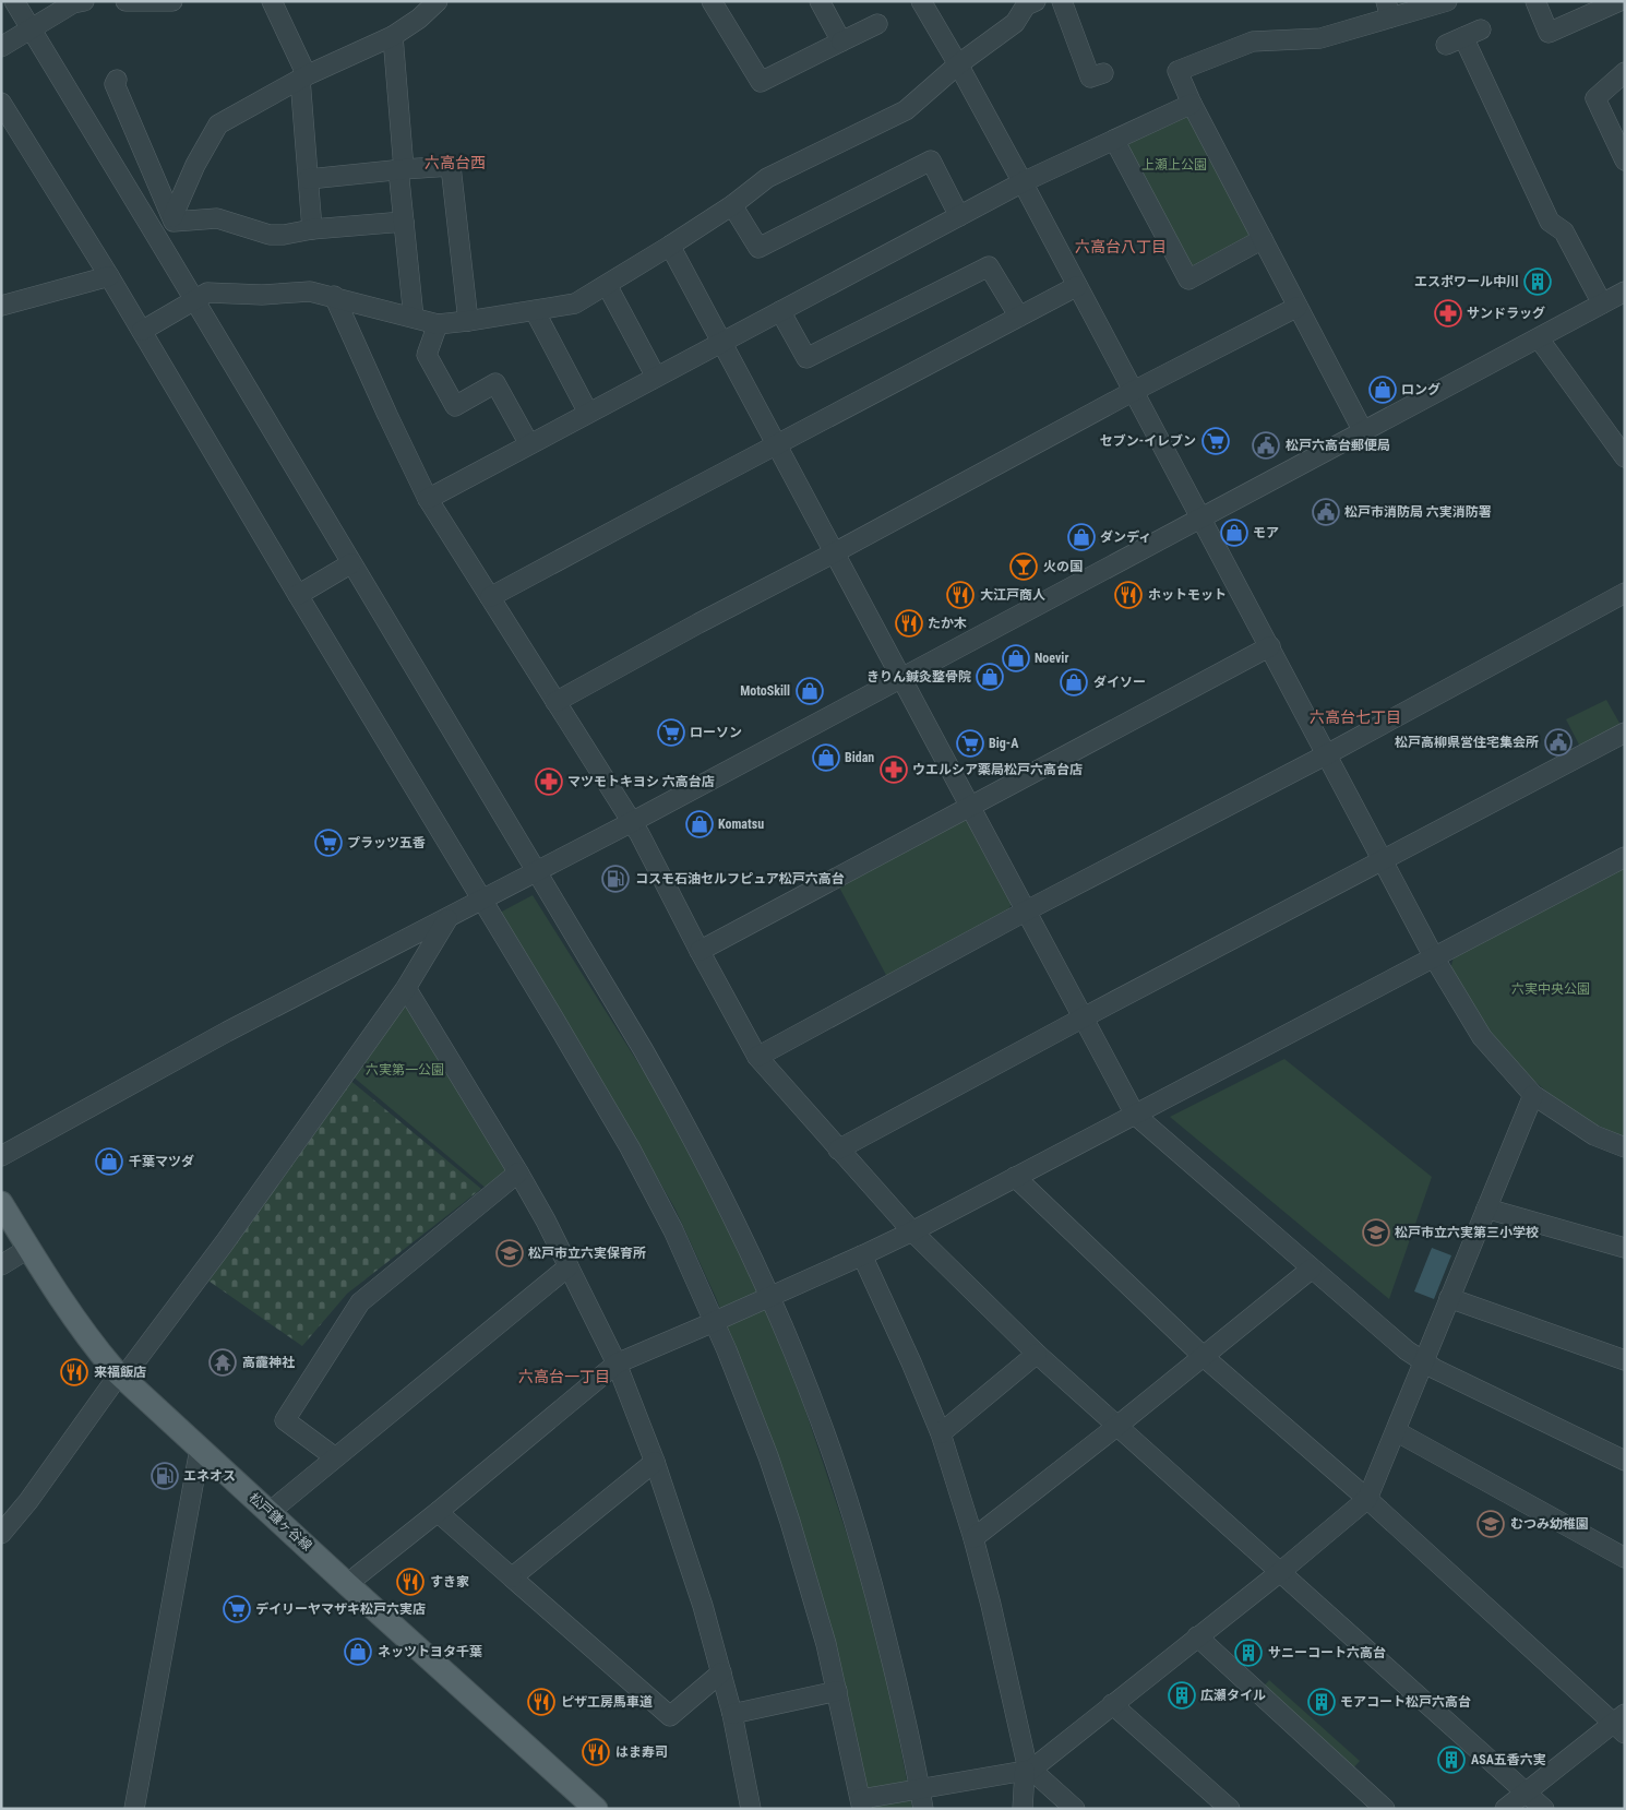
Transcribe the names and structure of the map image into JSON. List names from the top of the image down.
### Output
{
  "streets": {
    "main road": ["松戸鎌ヶ谷線"]
  },
  "districts": [
    "六高台西",
    "六高台八丁目",
    "六高台七丁目",
    "六高台一丁目"
  ],
  "parks": ["上瀬上公園", "六実中央公園", "六実第一公園"],
  "places": {
    "building": [
      "エスポワール中川",
      "サニーコート六高台",
      "広瀬タイル",
      "モアコート松戸六高台",
      "ASA五香六実"
    ],
    "pharmacy": ["サンドラッグ", "ウエルシア薬局松戸六高台店", "マツモトキヨシ 六高台店"],
    "shop": [
      "ロング",
      "モア",
      "ダンディ",
      "Noevir",
      "きりん鍼灸整骨院",
      "ダイソー",
      "MotoSkill",
      "Bidan",
      "Komatsu",
      "千葉マツダ",
      "ネッツトヨタ千葉"
    ],
    "supermarket": [
      "セブン-イレブン",
      "ローソン",
      "Big-A",
      "プラッツ五香",
      "デイリーヤマザキ松戸六実店"
    ],
    "public building": ["松戸六高台郵便局", "松戸市消防局 六実消防署", "松戸高柳県営住宅集会所"],
    "bar": ["火の国"],
    "restaurant": [
      "大江戸商人",
      "ホットモット",
      "たか木",
      "来福飯店",
      "すき家",
      "ピザ工房馬車道",
      "はま寿司"
    ],
    "fuel station": ["コスモ石油セルフピュア松戸六高台", "エネオス"],
    "school or university": ["松戸市立六実第三小学校", "松戸市立六実保育所", "むつみ幼稚園"],
    "temple": ["高靇神社"]
  }
}
